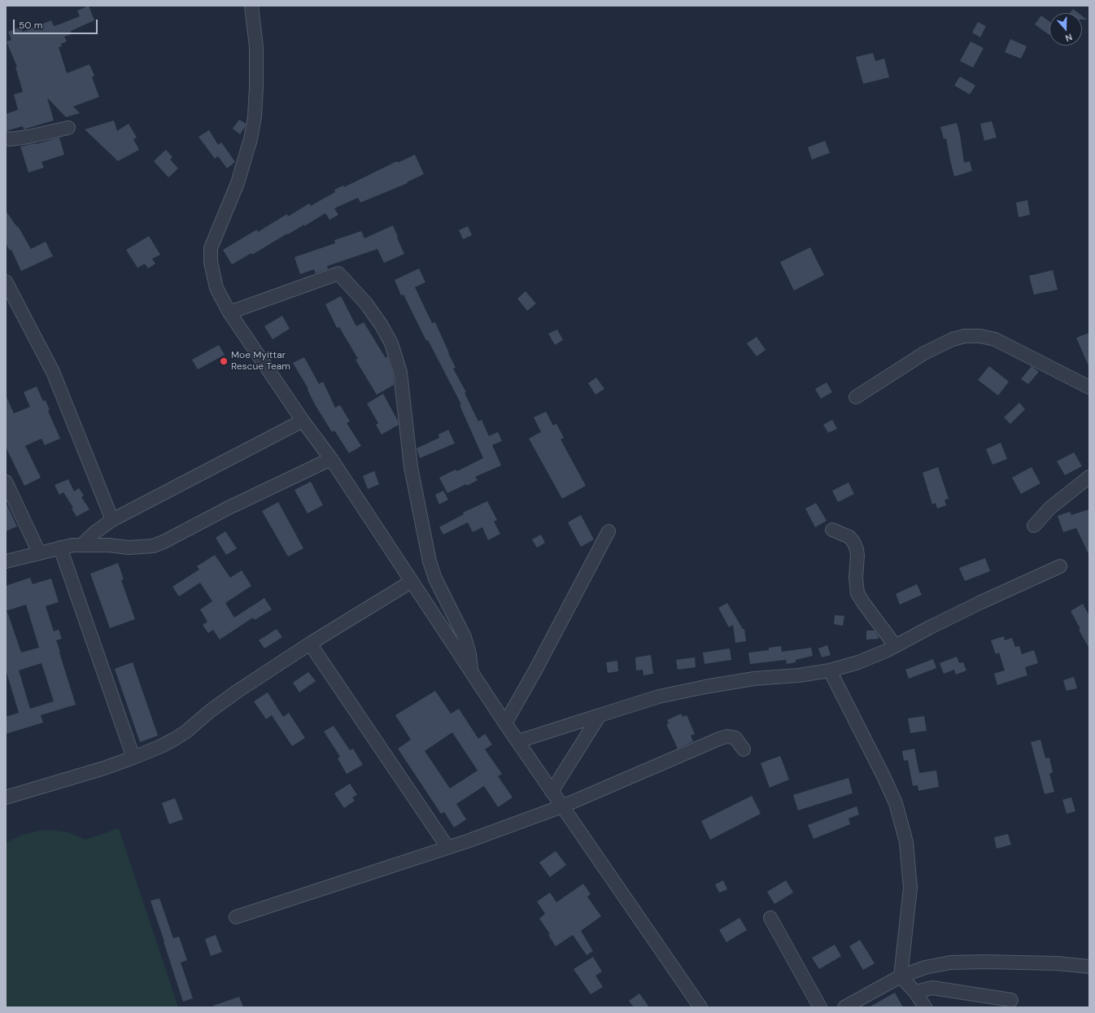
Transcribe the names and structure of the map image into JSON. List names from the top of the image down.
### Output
{
  "places": ["Moe Myittar Rescue Team"],
  "scale_bar": "50 m",
  "north": "bottom"
}
